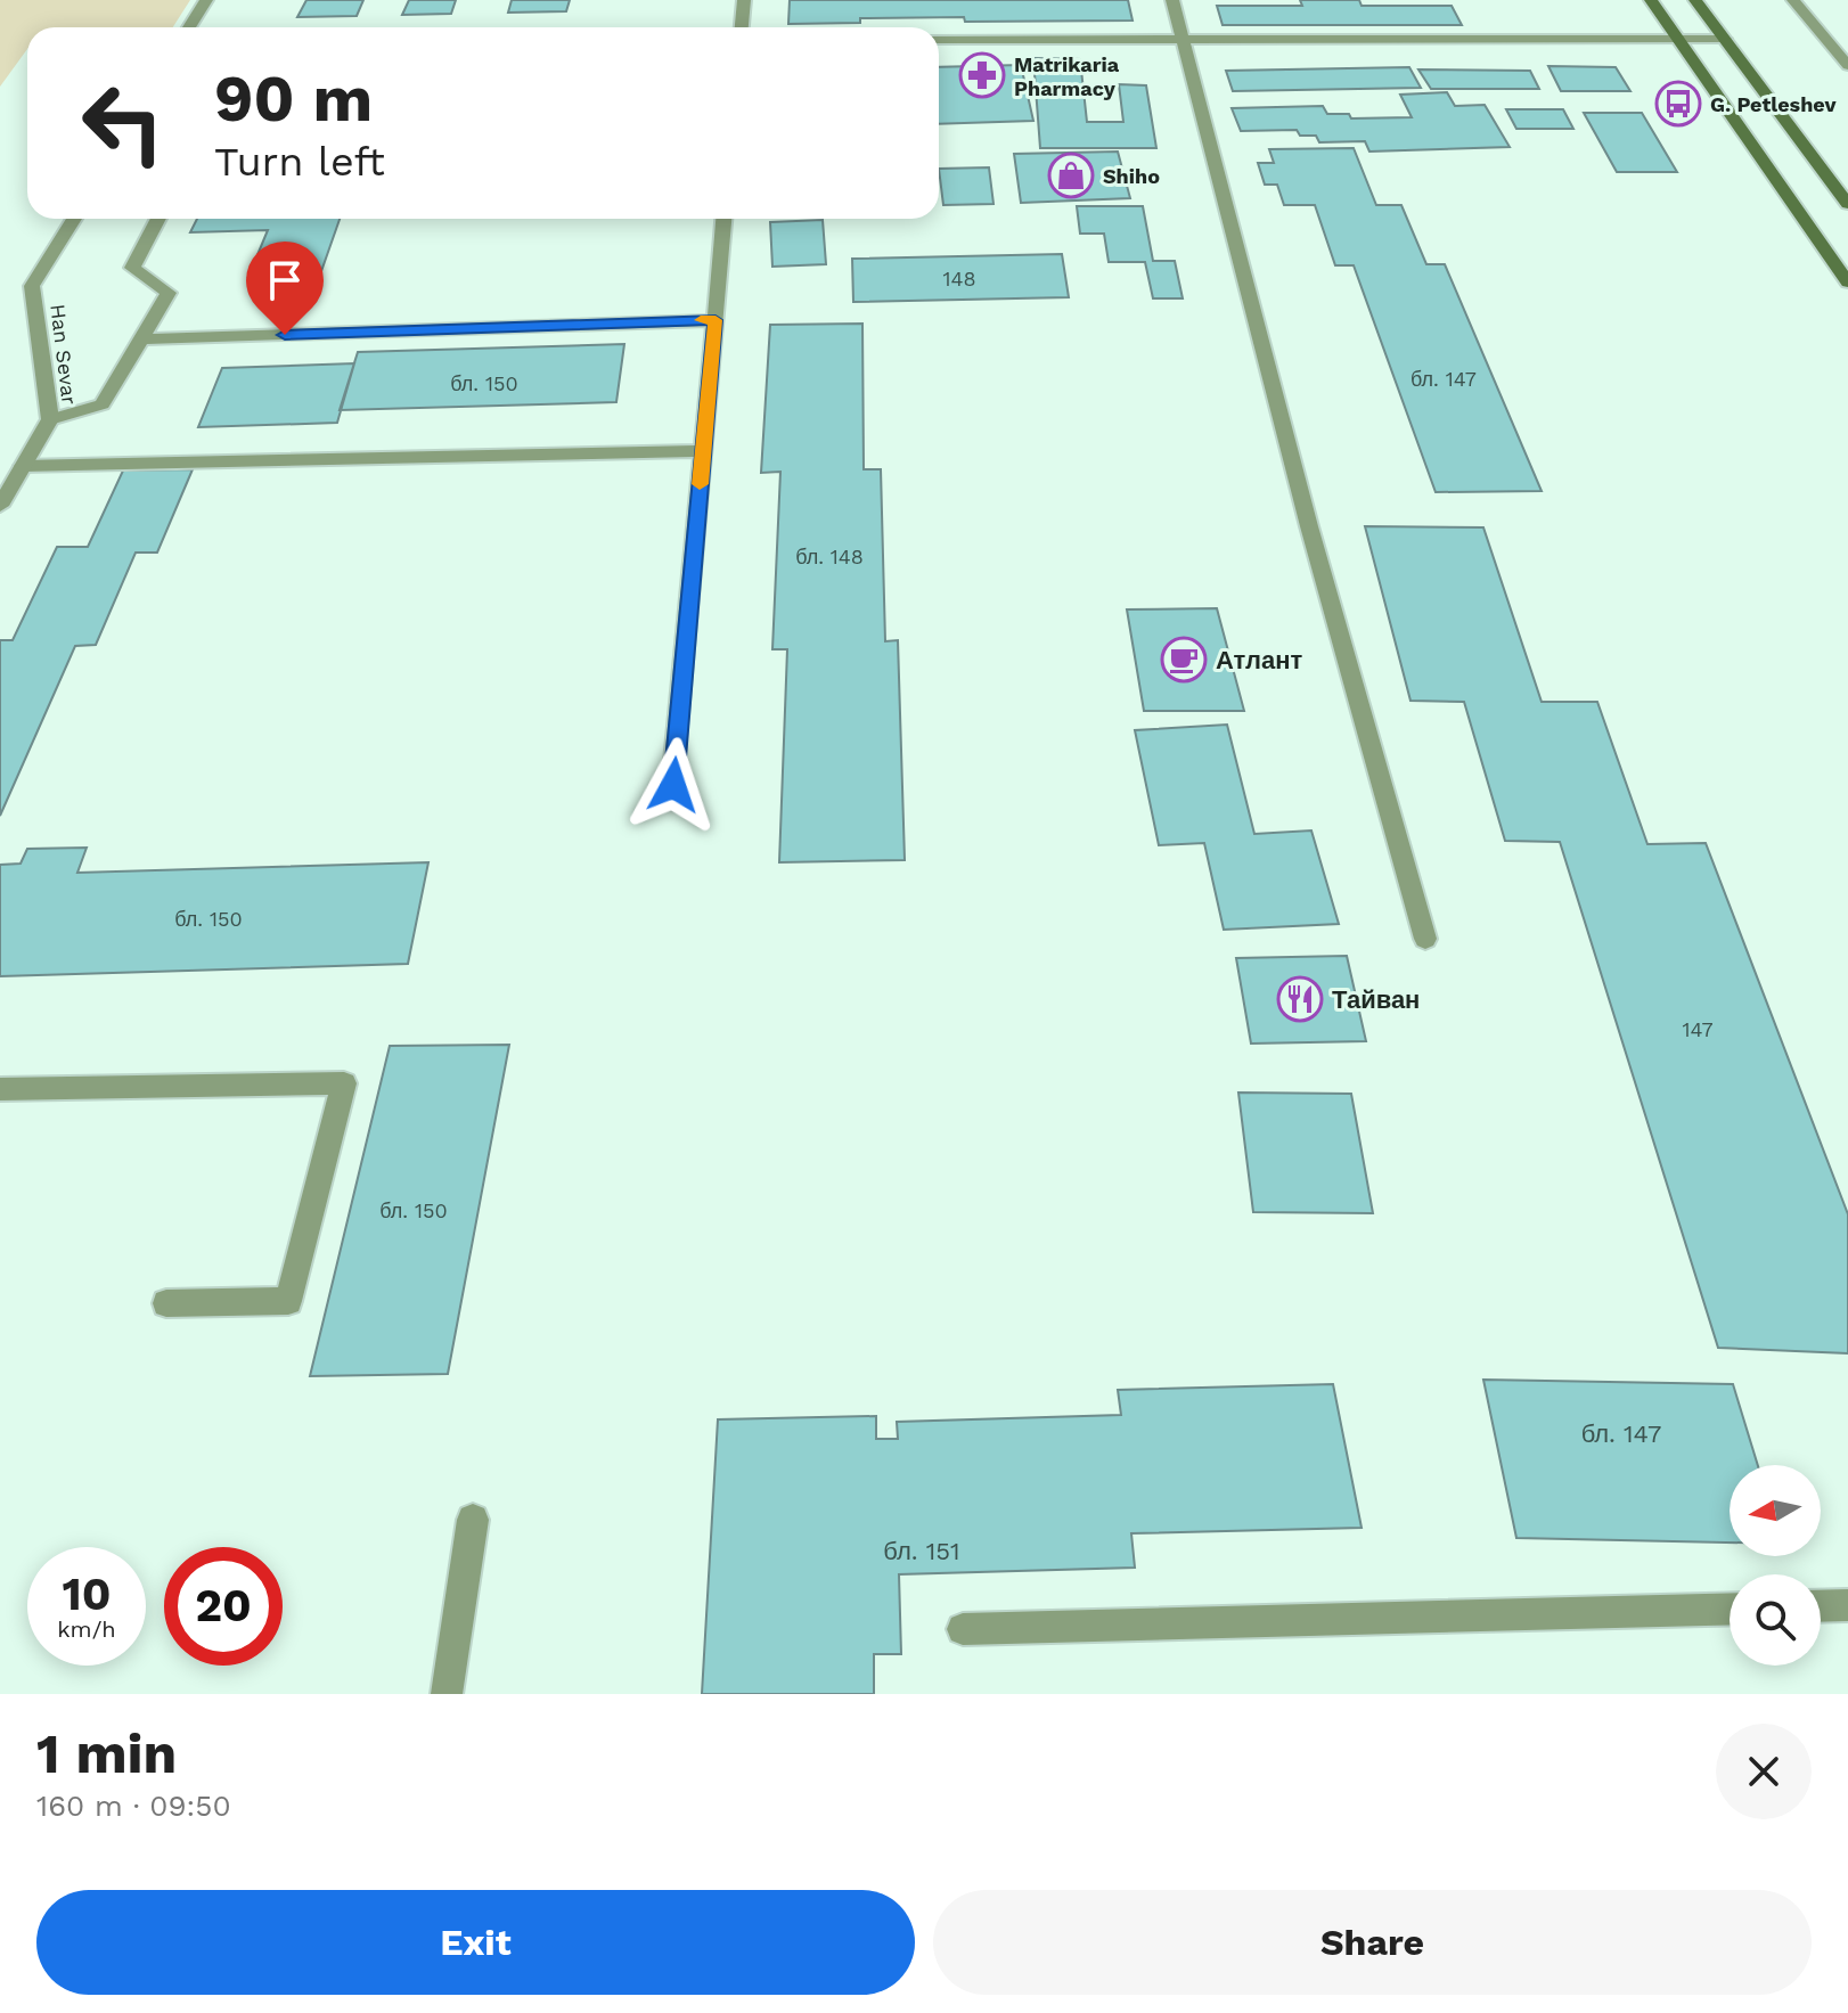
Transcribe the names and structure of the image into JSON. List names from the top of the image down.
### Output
{
  "streets": {
    "street": ["Han Sevar"]
  },
  "places": {
    "pharmacy": ["Matrikaria Pharmacy"],
    "bus stop": ["G. Petleshev"],
    "shop": ["Shiho"],
    "cafe": ["Атлант"],
    "restaurant": ["Тайван"]
  },
  "house_numbers": [
    "148",
    "бл. 147",
    "бл. 150",
    "бл. 148",
    "бл. 150",
    "147",
    "бл. 150",
    "бл. 147",
    "бл. 151"
  ],
  "north": "left",
  "page": {
    "turn": ["90 m", "Turn left"],
    "speed": "10 km/h",
    "limit": "20",
    "heading": ["1 min", "160 m · 09:50"],
    "buttons": ["Exit", "Share"]
  }
}
